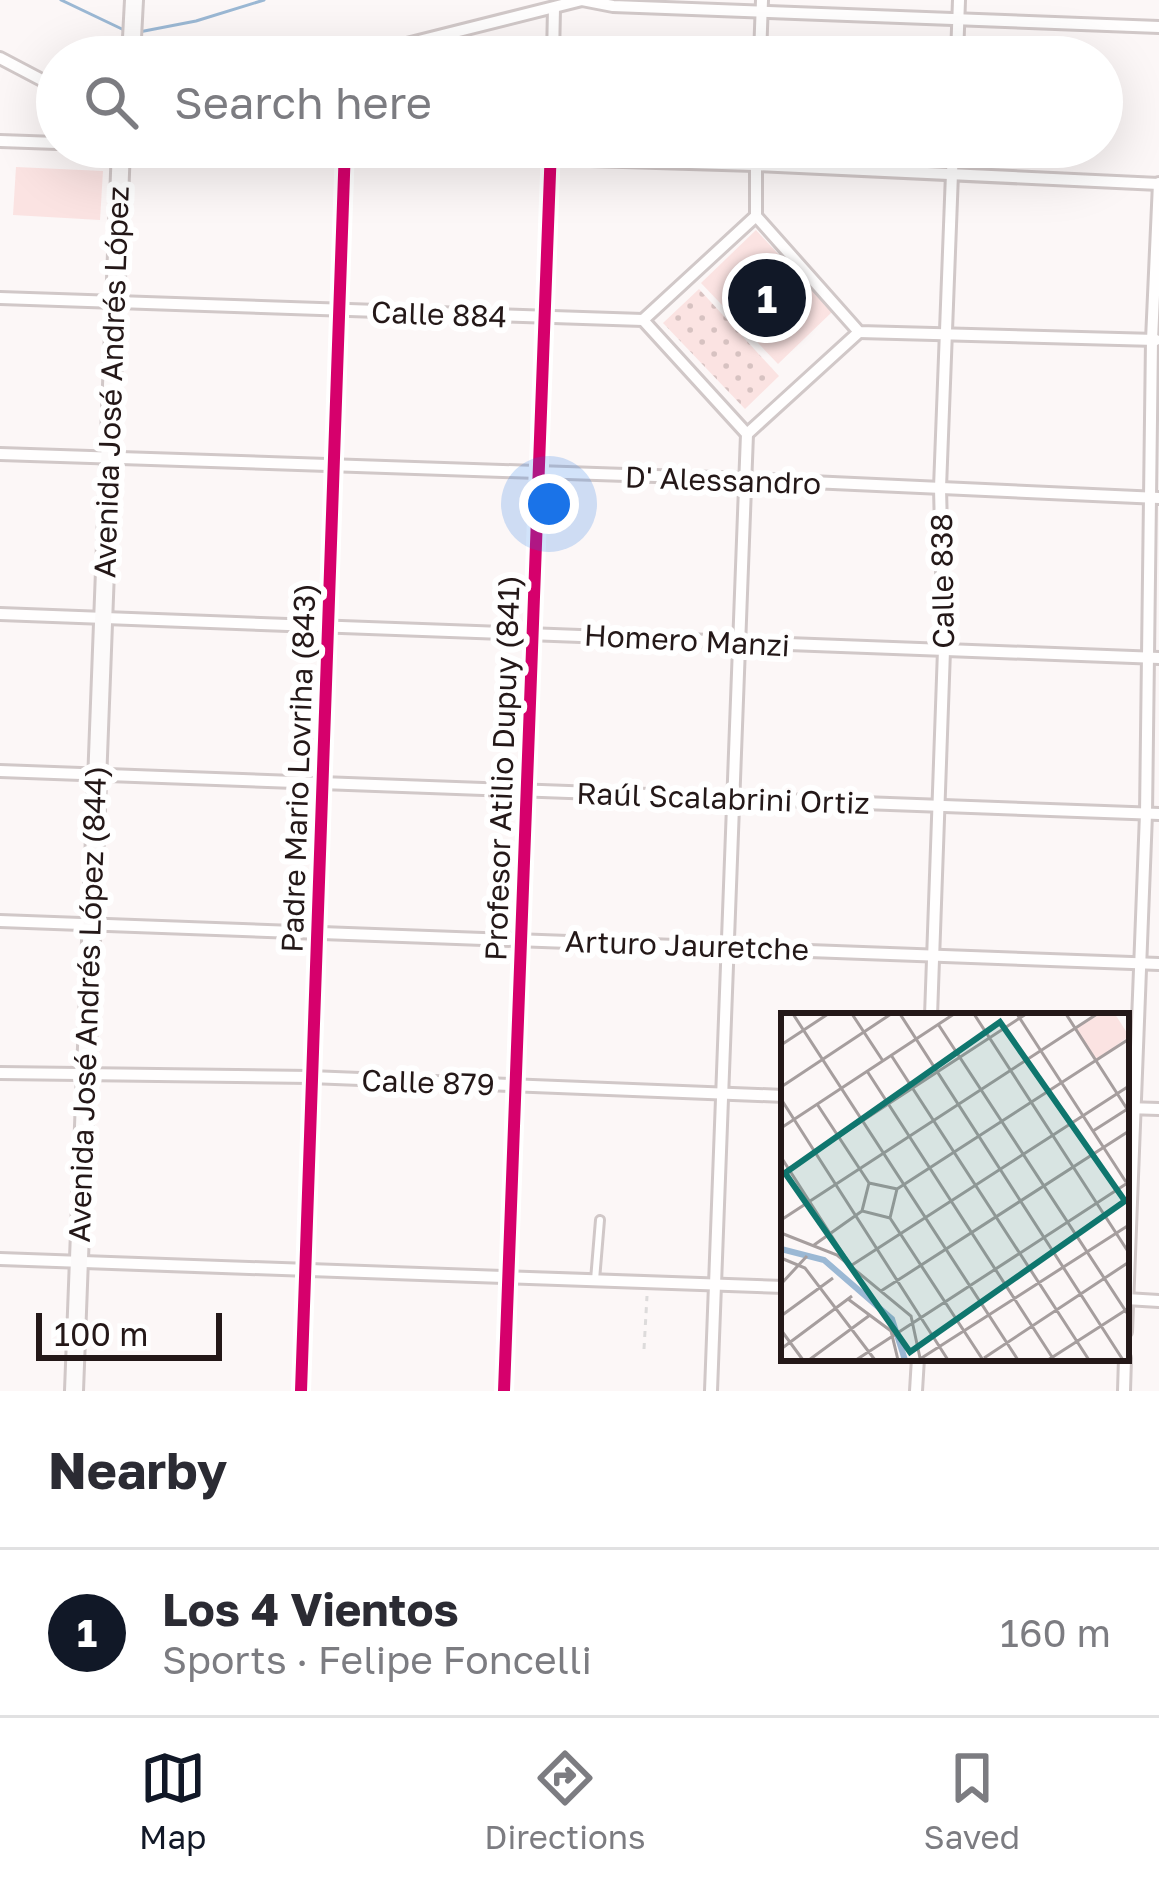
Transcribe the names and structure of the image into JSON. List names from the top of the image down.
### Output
{
  "streets": {
    "main road": ["Avenida José Andrés López", "Avenida José Andrés López (844)"],
    "street": [
      "Calle 884",
      "D' Alessandro",
      "Calle 838",
      "Homero Manzi",
      "Padre Mario Lovriha (843)",
      "Profesor Atilio Dupuy (841)",
      "Raúl Scalabrini Ortiz",
      "Arturo Jauretche",
      "Calle 879"
    ]
  },
  "crossings": [
    ["Calle 884", "Avenida José Andrés López"],
    ["Calle 884", "Padre Mario Lovriha (843)"],
    ["Calle 884", "Profesor Atilio Dupuy (841)"],
    ["Avenida José Andrés López", "D' Alessandro"],
    ["Avenida José Andrés López", "Homero Manzi"],
    ["Avenida José Andrés López", "Avenida José Andrés López (844)"],
    ["D' Alessandro", "Calle 838"],
    ["D' Alessandro", "Padre Mario Lovriha (843)"],
    ["D' Alessandro", "Profesor Atilio Dupuy (841)"],
    ["Calle 838", "Homero Manzi"],
    ["Calle 838", "Raúl Scalabrini Ortiz"],
    ["Calle 838", "Arturo Jauretche"],
    ["Homero Manzi", "Padre Mario Lovriha (843)"],
    ["Homero Manzi", "Profesor Atilio Dupuy (841)"],
    ["Homero Manzi", "Avenida José Andrés López (844)"],
    ["Padre Mario Lovriha (843)", "Raúl Scalabrini Ortiz"],
    ["Padre Mario Lovriha (843)", "Arturo Jauretche"],
    ["Padre Mario Lovriha (843)", "Calle 879"],
    ["Profesor Atilio Dupuy (841)", "Raúl Scalabrini Ortiz"],
    ["Profesor Atilio Dupuy (841)", "Arturo Jauretche"],
    ["Profesor Atilio Dupuy (841)", "Calle 879"],
    ["Raúl Scalabrini Ortiz", "Avenida José Andrés López (844)"],
    ["Arturo Jauretche", "Avenida José Andrés López (844)"],
    ["Avenida José Andrés López (844)", "Calle 879"]
  ],
  "scale_bar": "100 m",
  "page": {
    "search": "Search here",
    "pins": "1",
    "scale": "100 m",
    "heading": "Nearby",
    "list": [
      {
        "mark": "1",
        "name": "Los 4 Vientos",
        "note": "Sports · Felipe Foncelli",
        "value": "160 m"
      }
    ],
    "nav": ["Map", "Directions", "Saved"]
  }
}
